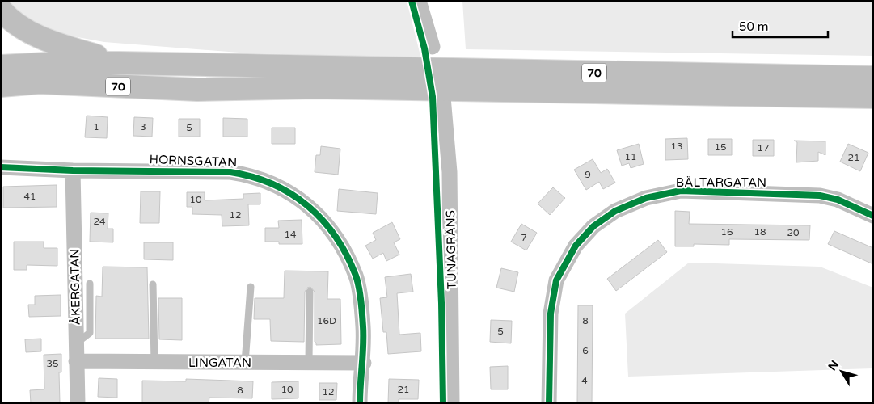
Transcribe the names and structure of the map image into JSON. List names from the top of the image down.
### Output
{
  "streets": {
    "highway": ["70"],
    "street": [
      "HORNSGATAN",
      "BÄLTARGATAN",
      "TUNAGRÄNS",
      "ÅKERGATAN",
      "LINGATAN"
    ]
  },
  "crossings": [
    ["HORNSGATAN", "ÅKERGATAN"],
    ["HORNSGATAN", "LINGATAN"],
    ["ÅKERGATAN", "LINGATAN"]
  ],
  "house_numbers": [
    "1",
    "3",
    "5",
    "13",
    "15",
    "17",
    "11",
    "21",
    "9",
    "41",
    "10",
    "12",
    "24",
    "16",
    "18",
    "20",
    "14",
    "7",
    "16D",
    "8",
    "5",
    "6",
    "35",
    "4",
    "10",
    "21",
    "8",
    "12"
  ],
  "scale_bar": "50 m",
  "north": "top left"
}
